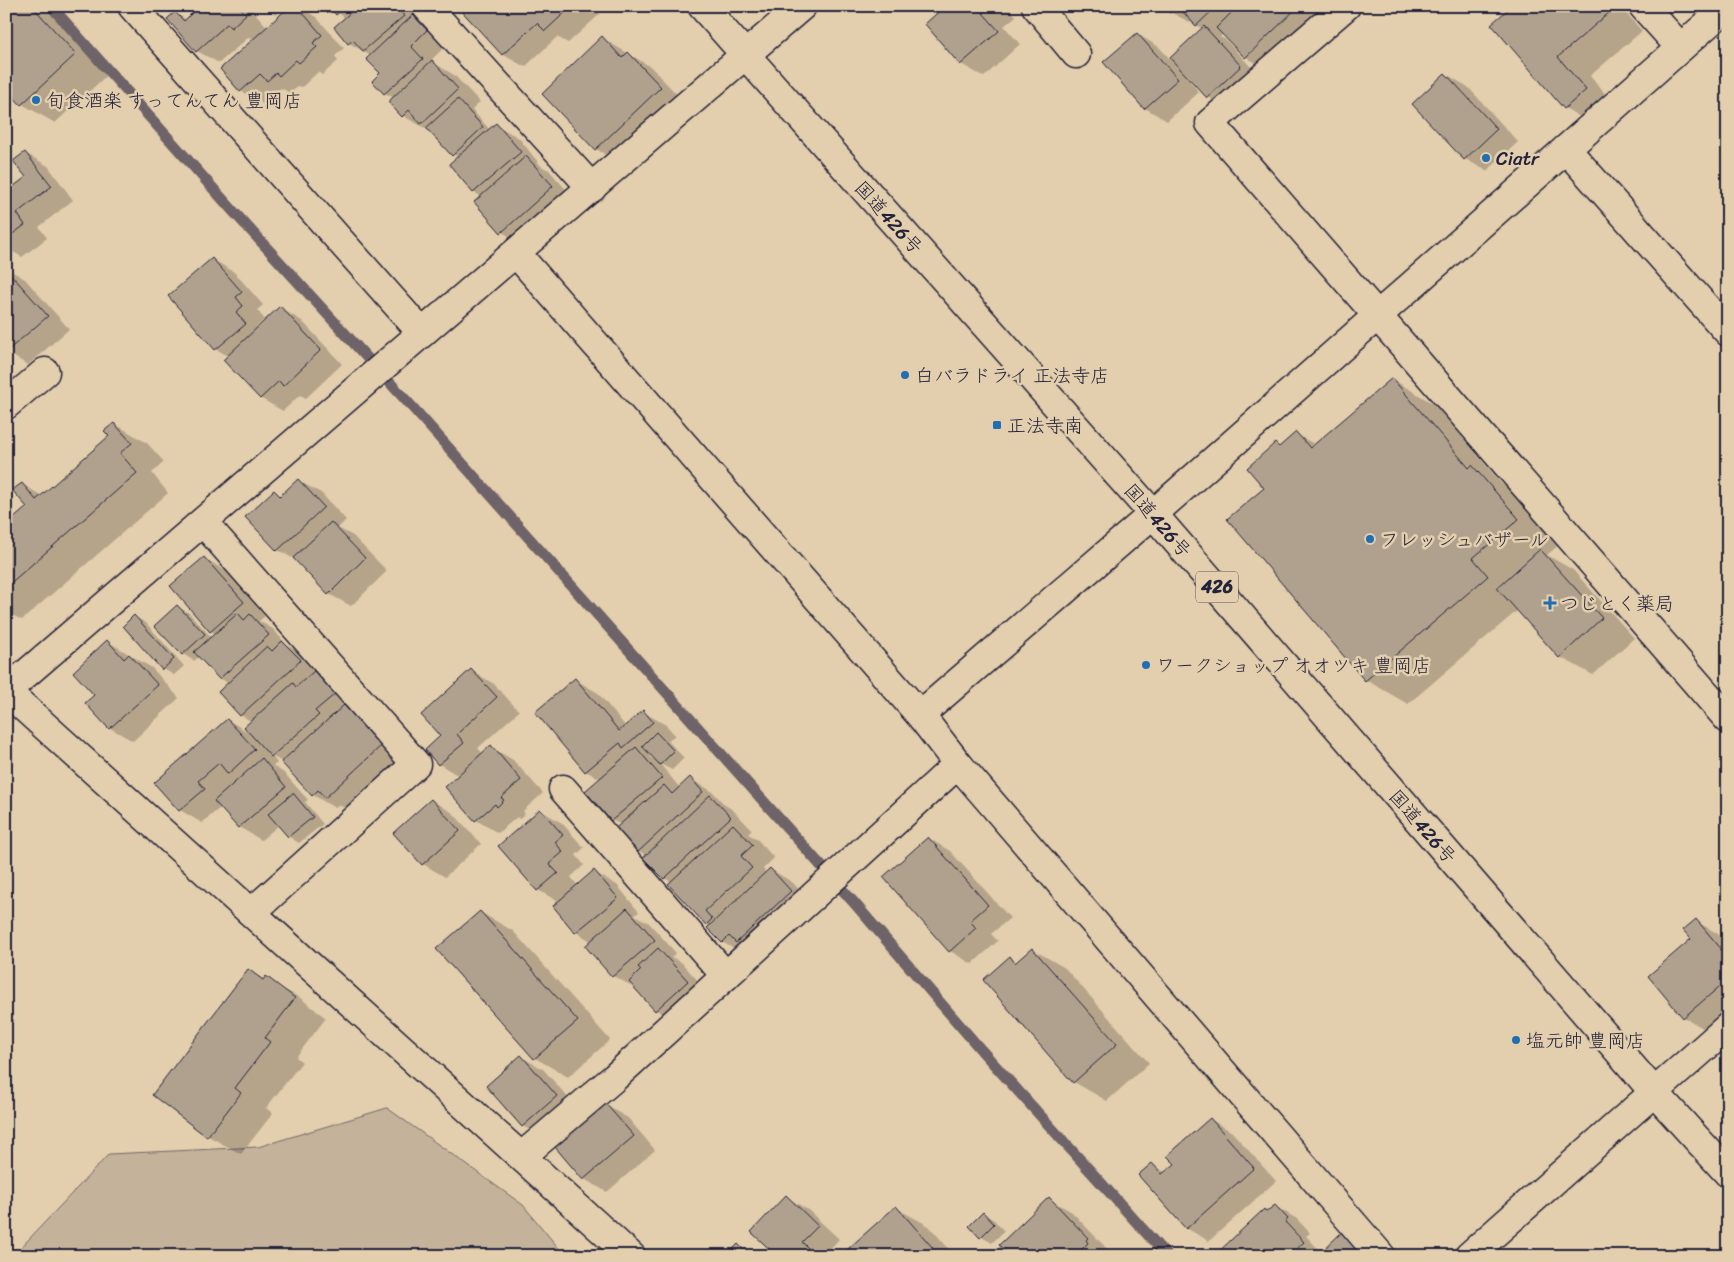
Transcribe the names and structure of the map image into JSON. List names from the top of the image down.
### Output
{
  "streets": {
    "main road": ["国道426号", "426"]
  },
  "places": {
    "other": [
      "旬食酒楽 すってんてん 豊岡店",
      "Ciatr",
      "白バラドライ 正法寺店",
      "フレッシュバザール",
      "ワークショップ オオツキ 豊岡店",
      "塩元帥 豊岡店"
    ],
    "transit": ["正法寺南"],
    "health": ["つじとく薬局"]
  }
}
